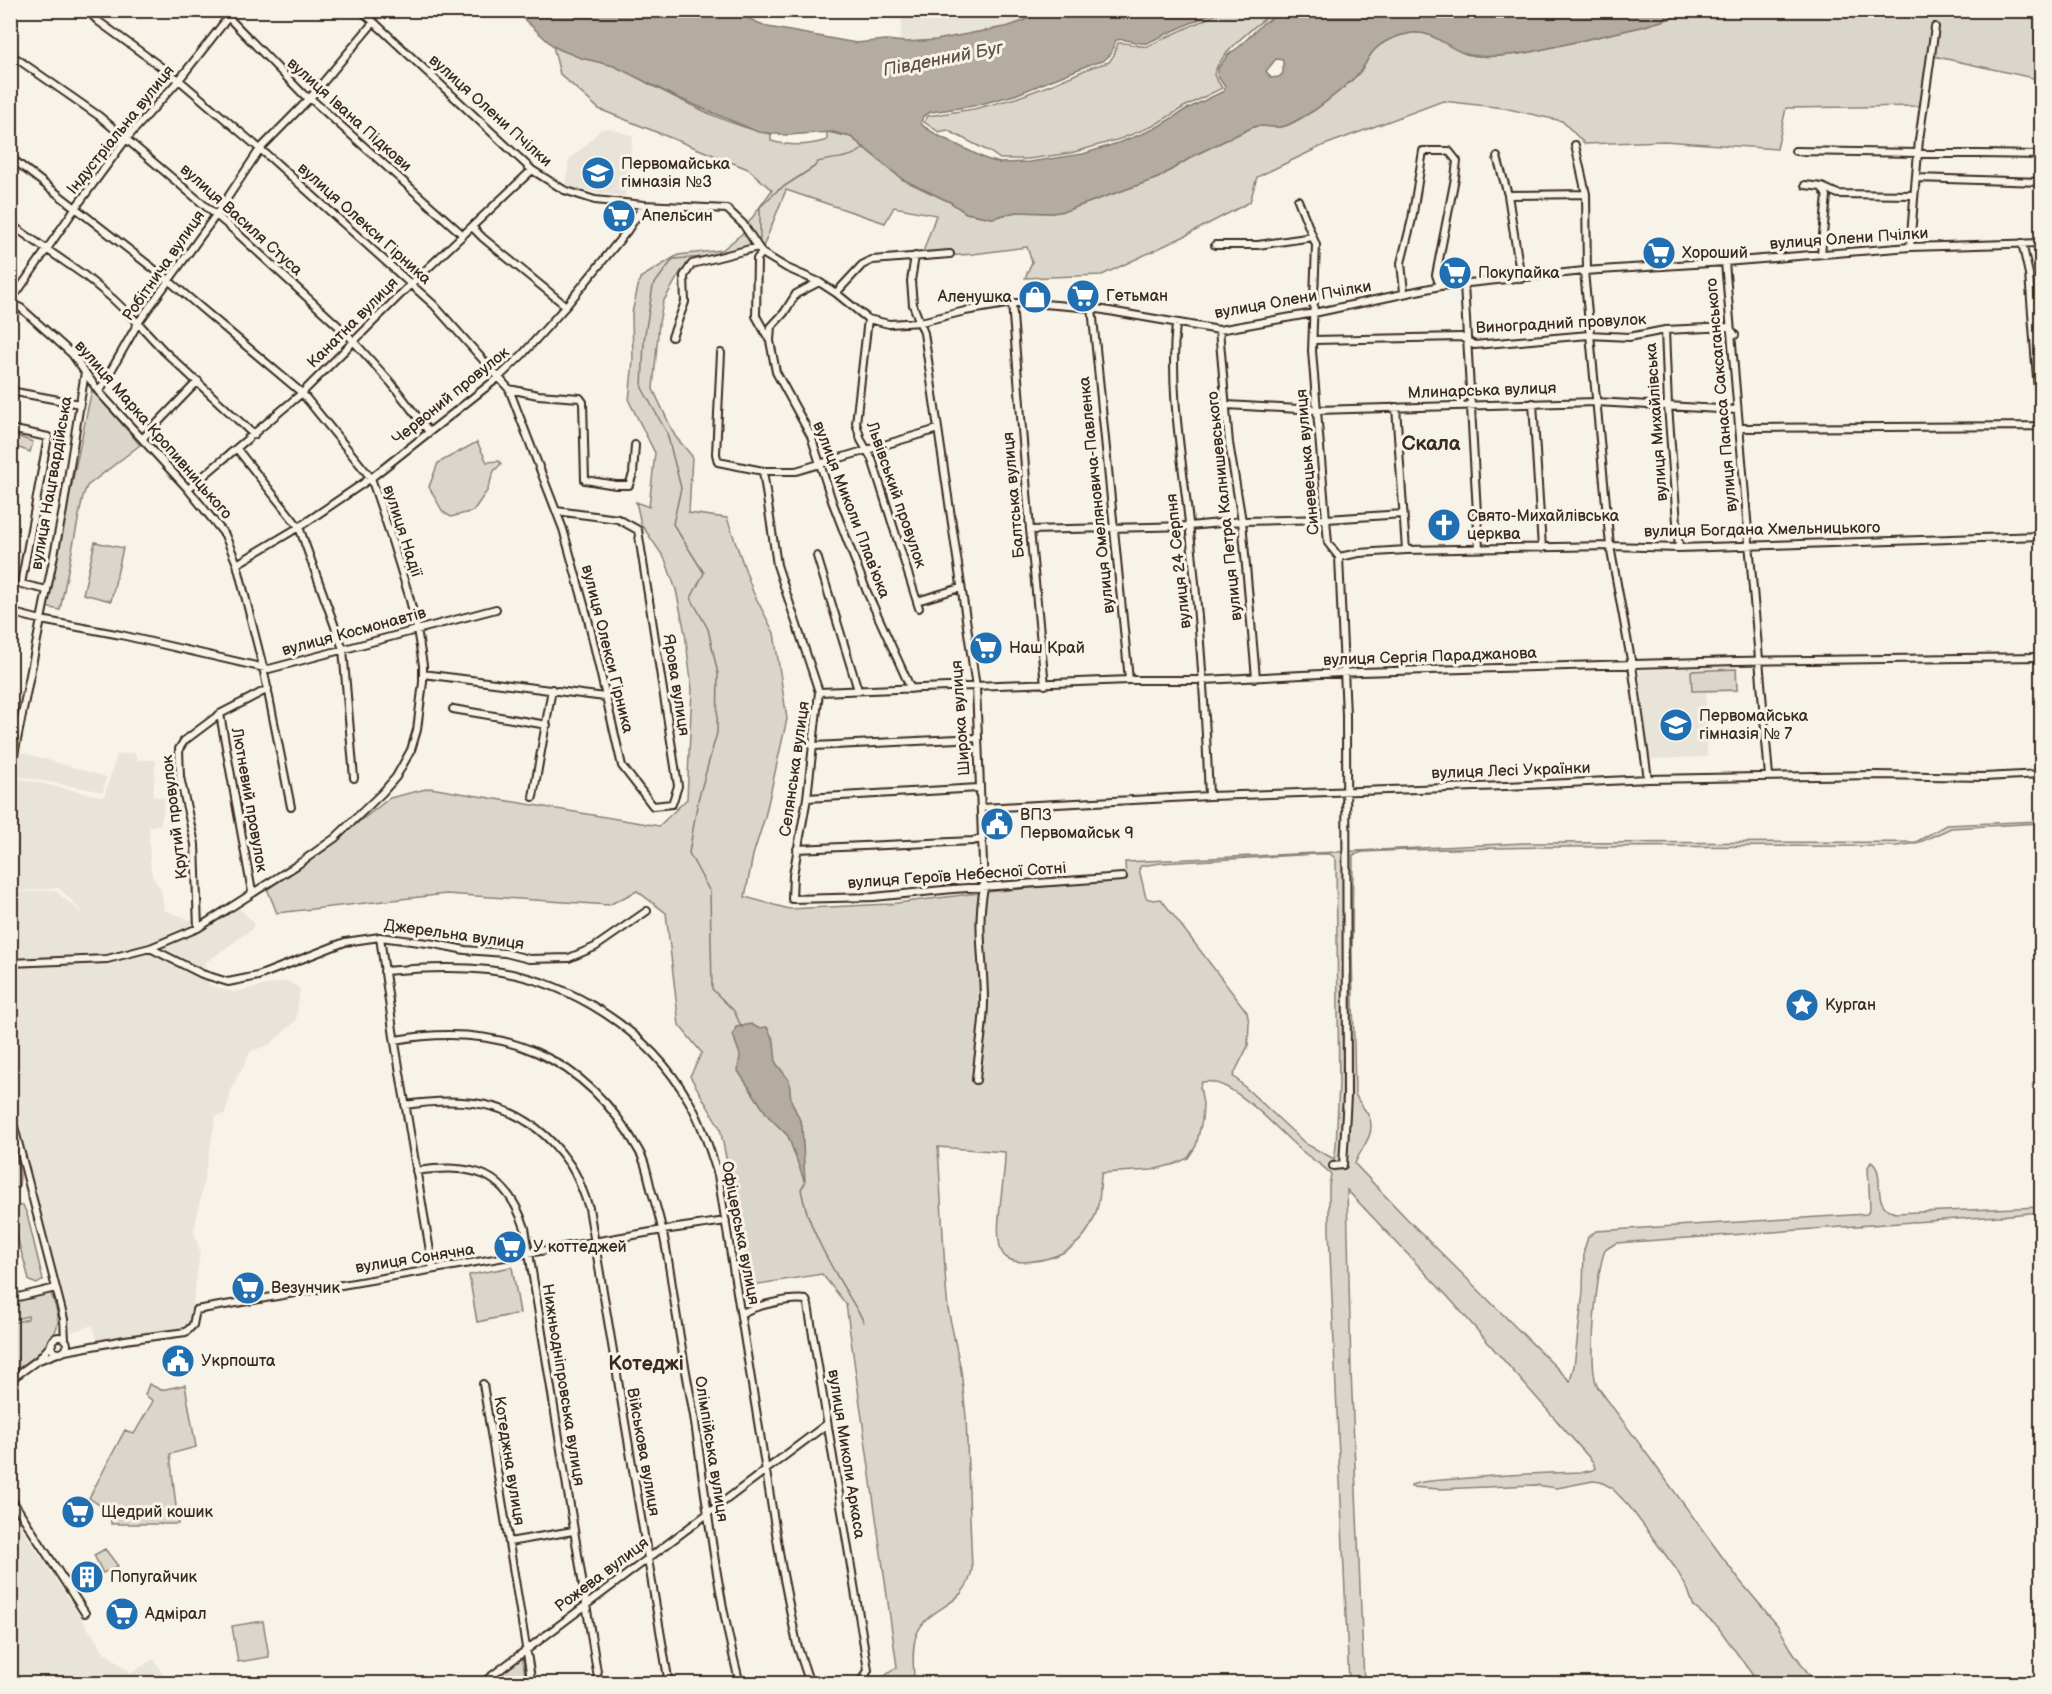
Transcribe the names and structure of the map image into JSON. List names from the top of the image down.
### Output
{
  "streets": {
    "street": [
      "вулиця Олени Пчілки",
      "вулиця Івана Підкови",
      "Індустріальна вулиця",
      "вулиця Василя Стуса",
      "вулиця Олекси Гірника",
      "Робітнича вулиця",
      "Канатна вулиця",
      "Виноградний провулок",
      "Млинарська вулиця",
      "вулиця Панаса Саксаганського",
      "Червоний провулок",
      "вулиця Михайлівська",
      "вулиця Марка Кропивницького",
      "Синевецька вулиця",
      "вулиця Нацгвардійська",
      "Львівський провулок",
      "Балтська вулиця",
      "вулиця Омеляновича-Павленка",
      "вулиця Петра Калнишевського",
      "вулиця Миколи Плавʼюка",
      "вулиця Богдана Хмельницького",
      "вулиця Надії",
      "вулиця 24 Серпня",
      "вулиця Космонавтів",
      "вулиця Сергія Параджанова",
      "Ярова вулиця",
      "Широка вулиця",
      "Селянська вулиця",
      "вулиця Лесі Українки",
      "Лютневий провулок",
      "Крутий провулок",
      "вулиця Героїв Небесної Сотні",
      "Джерельна вулиця",
      "Офіцерська вулиця",
      "вулиця Сонячна",
      "Нижньодніпровська вулиця",
      "Олімпійська вулиця",
      "Військова вулиця",
      "вулиця Миколи Аркаса",
      "Котеджна вулиця",
      "Рожева вулиця"
    ]
  },
  "crossings": [
    ["вулиця Олени Пчілки", "Робітнича вулиця"],
    ["вулиця Олени Пчілки", "Канатна вулиця"],
    ["вулиця Олени Пчілки", "вулиця Панаса Саксаганського"],
    ["вулиця Олени Пчілки", "Червоний провулок"],
    ["вулиця Олени Пчілки", "Синевецька вулиця"],
    ["вулиця Олени Пчілки", "Львівський провулок"],
    ["вулиця Олени Пчілки", "Балтська вулиця"],
    ["вулиця Олени Пчілки", "вулиця Омеляновича-Павленка"],
    ["вулиця Олени Пчілки", "вулиця Петра Калнишевського"],
    ["вулиця Олени Пчілки", "вулиця Миколи Плавʼюка"],
    ["вулиця Олени Пчілки", "вулиця 24 Серпня"],
    ["вулиця Олени Пчілки", "Широка вулиця"],
    ["вулиця Івана Підкови", "Індустріальна вулиця"],
    ["вулиця Івана Підкови", "Робітнича вулиця"],
    ["вулиця Івана Підкови", "Канатна вулиця"],
    ["Індустріальна вулиця", "вулиця Василя Стуса"],
    ["Індустріальна вулиця", "вулиця Олекси Гірника"],
    ["Індустріальна вулиця", "вулиця Надії"],
    ["вулиця Василя Стуса", "Робітнича вулиця"],
    ["вулиця Василя Стуса", "Канатна вулиця"],
    ["вулиця Василя Стуса", "Червоний провулок"],
    ["вулиця Олекси Гірника", "Робітнича вулиця"],
    ["вулиця Олекси Гірника", "Канатна вулиця"],
    ["вулиця Олекси Гірника", "Червоний провулок"],
    ["вулиця Олекси Гірника", "Ярова вулиця"],
    ["Робітнича вулиця", "вулиця Марка Кропивницького"],
    ["Робітнича вулиця", "вулиця Надії"],
    ["Канатна вулиця", "вулиця Марка Кропивницького"],
    ["Канатна вулиця", "вулиця Надії"],
    ["Виноградний провулок", "вулиця Панаса Саксаганського"],
    ["Виноградний провулок", "вулиця Михайлівська"],
    ["Виноградний провулок", "Синевецька вулиця"],
    ["Млинарська вулиця", "вулиця Панаса Саксаганського"],
    ["Млинарська вулиця", "вулиця Михайлівська"],
    ["Млинарська вулиця", "Синевецька вулиця"],
    ["Млинарська вулиця", "вулиця Петра Калнишевського"],
    ["вулиця Панаса Саксаганського", "вулиця Богдана Хмельницького"],
    ["вулиця Панаса Саксаганського", "вулиця Сергія Параджанова"],
    ["вулиця Панаса Саксаганського", "вулиця Лесі Українки"],
    ["Червоний провулок", "вулиця Марка Кропивницького"],
    ["Червоний провулок", "вулиця Надії"],
    ["вулиця Михайлівська", "вулиця Богдана Хмельницького"],
    ["вулиця Марка Кропивницького", "вулиця Нацгвардійська"],
    ["вулиця Марка Кропивницького", "вулиця Космонавтів"],
    ["Синевецька вулиця", "вулиця Богдана Хмельницького"],
    ["Синевецька вулиця", "вулиця Сергія Параджанова"],
    ["Синевецька вулиця", "вулиця Лесі Українки"],
    ["вулиця Нацгвардійська", "вулиця Космонавтів"],
    ["Львівський провулок", "Широка вулиця"],
    ["Балтська вулиця", "вулиця Сергія Параджанова"],
    ["вулиця Омеляновича-Павленка", "вулиця Сергія Параджанова"],
    ["вулиця Петра Калнишевського", "вулиця Сергія Параджанова"],
    ["вулиця Миколи Плавʼюка", "вулиця Сергія Параджанова"],
    ["вулиця Надії", "вулиця Космонавтів"],
    ["вулиця Надії", "Лютневий провулок"],
    ["вулиця Надії", "Крутий провулок"],
    ["вулиця Надії", "Джерельна вулиця"],
    ["вулиця 24 Серпня", "вулиця Сергія Параджанова"],
    ["вулиця 24 Серпня", "вулиця Лесі Українки"],
    ["вулиця Сергія Параджанова", "Широка вулиця"],
    ["вулиця Сергія Параджанова", "Селянська вулиця"],
    ["Широка вулиця", "вулиця Лесі Українки"],
    ["Широка вулиця", "вулиця Героїв Небесної Сотні"],
    ["Селянська вулиця", "вулиця Героїв Небесної Сотні"],
    ["Лютневий провулок", "Крутий провулок"],
    ["Офіцерська вулиця", "вулиця Сонячна"],
    ["Офіцерська вулиця", "вулиця Миколи Аркаса"],
    ["Офіцерська вулиця", "Рожева вулиця"],
    ["вулиця Сонячна", "Нижньодніпровська вулиця"],
    ["вулиця Сонячна", "Олімпійська вулиця"],
    ["вулиця Сонячна", "Військова вулиця"],
    ["Нижньодніпровська вулиця", "Котеджна вулиця"],
    ["Нижньодніпровська вулиця", "Рожева вулиця"],
    ["Олімпійська вулиця", "Рожева вулиця"],
    ["Військова вулиця", "Рожева вулиця"],
    ["вулиця Миколи Аркаса", "Рожева вулиця"],
    ["Котеджна вулиця", "Рожева вулиця"]
  ],
  "districts": ["Скала", "Котеджі"],
  "water": ["Південний Буг"],
  "places": {
    "school or university": ["Первомайська гімназія №3", "Первомайська гімназія № 7"],
    "supermarket": [
      "Апельсин",
      "Хороший",
      "Покупайка",
      "Гетьман",
      "Наш Край",
      "У коттеджей",
      "Везунчик",
      "Щедрий кошик",
      "Адмірал"
    ],
    "shop": ["Аленушка"],
    "church": ["Свято-Михайлівська церква"],
    "public building": ["ВПЗ Первомайськ 9", "Укрпошта"],
    "place": ["Курган"],
    "building": ["Попугайчик"]
  }
}
